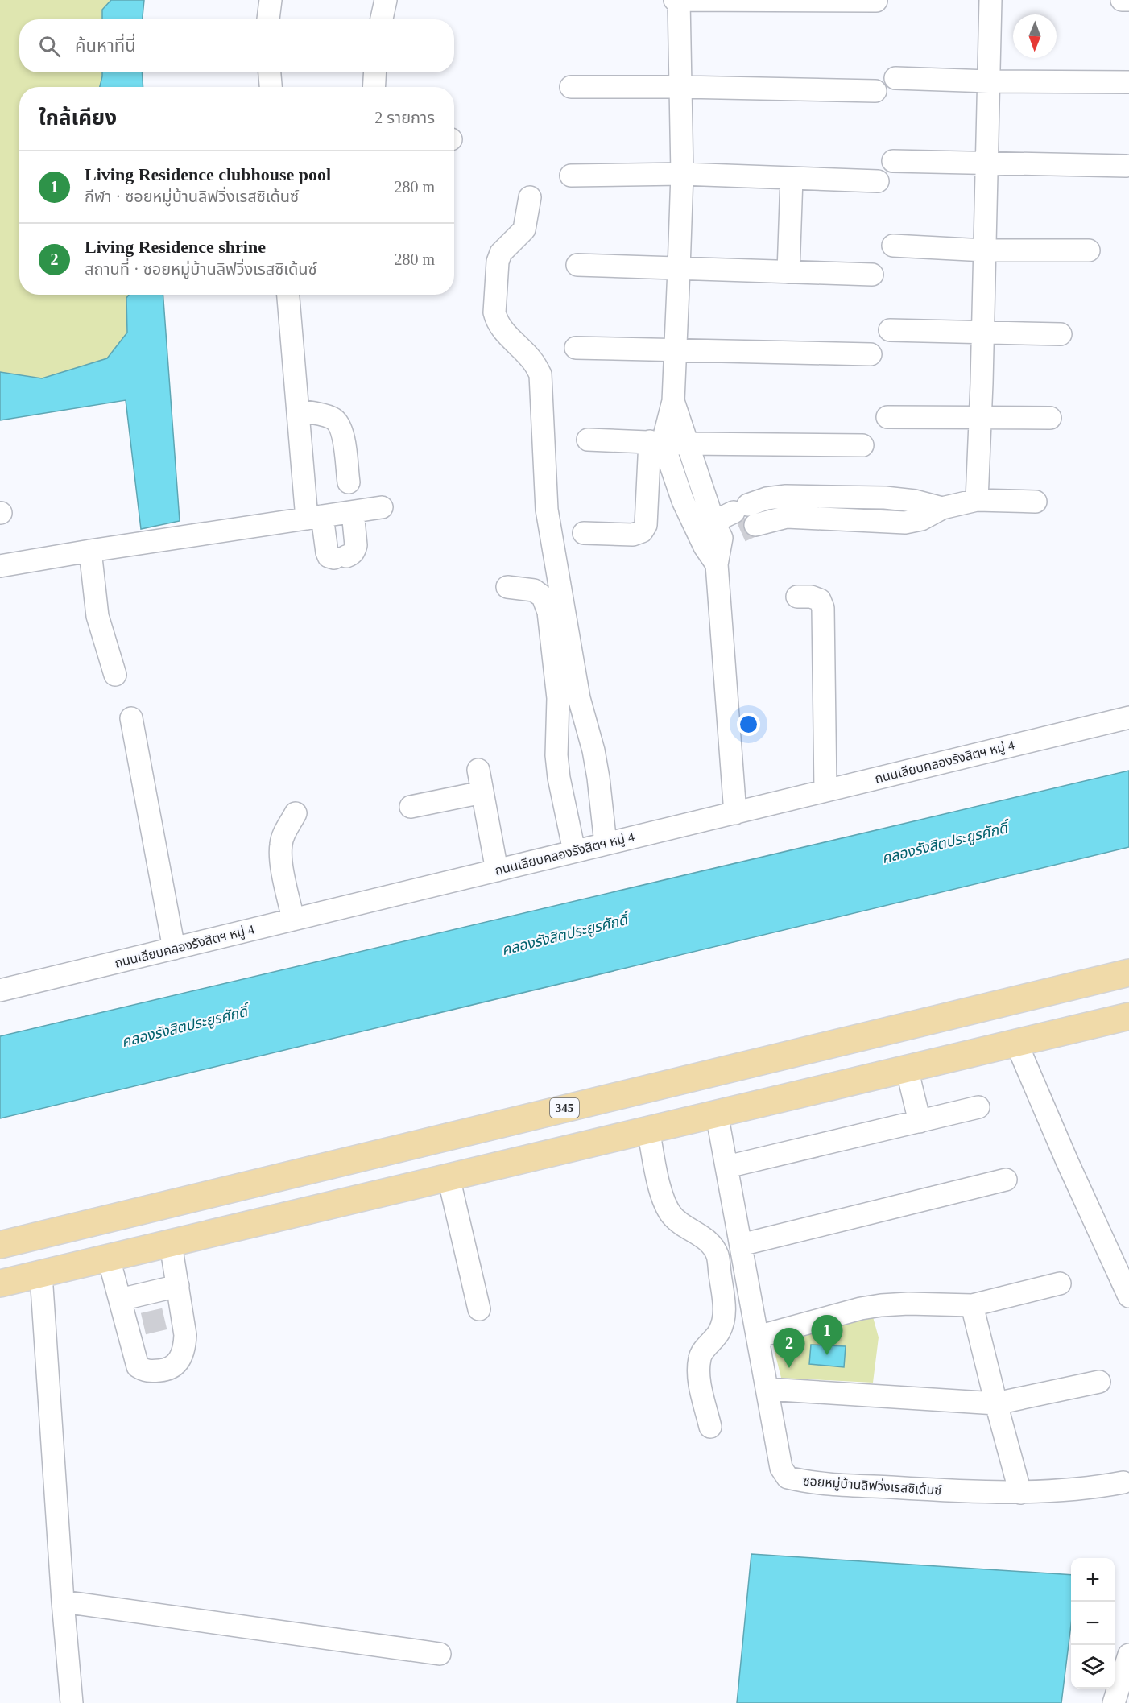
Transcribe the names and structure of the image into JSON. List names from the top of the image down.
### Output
{
  "streets": {
    "main road": ["345"],
    "street": ["ถนนเลียบคลองรังสิตฯ หมู่ 4", "ซอยหมู่บ้านลิฟวิ่งเรสซิเด้นซ์"]
  },
  "water": ["คลองรังสิตประยูรศักดิ์"],
  "north": "bottom",
  "page": {
    "search": "ค้นหาที่นี่",
    "heading": ["ใกล้เคียง", "2 รายการ"],
    "list": [
      {
        "mark": "1",
        "name": "Living Residence clubhouse pool",
        "note": "กีฬา · ซอยหมู่บ้านลิฟวิ่งเรสซิเด้นซ์",
        "value": "280 m"
      },
      {
        "mark": "2",
        "name": "Living Residence shrine",
        "note": "สถานที่ · ซอยหมู่บ้านลิฟวิ่งเรสซิเด้นซ์",
        "value": "280 m"
      }
    ],
    "pins": ["1", "2"],
    "map_buttons": ["+", "−"]
  }
}
